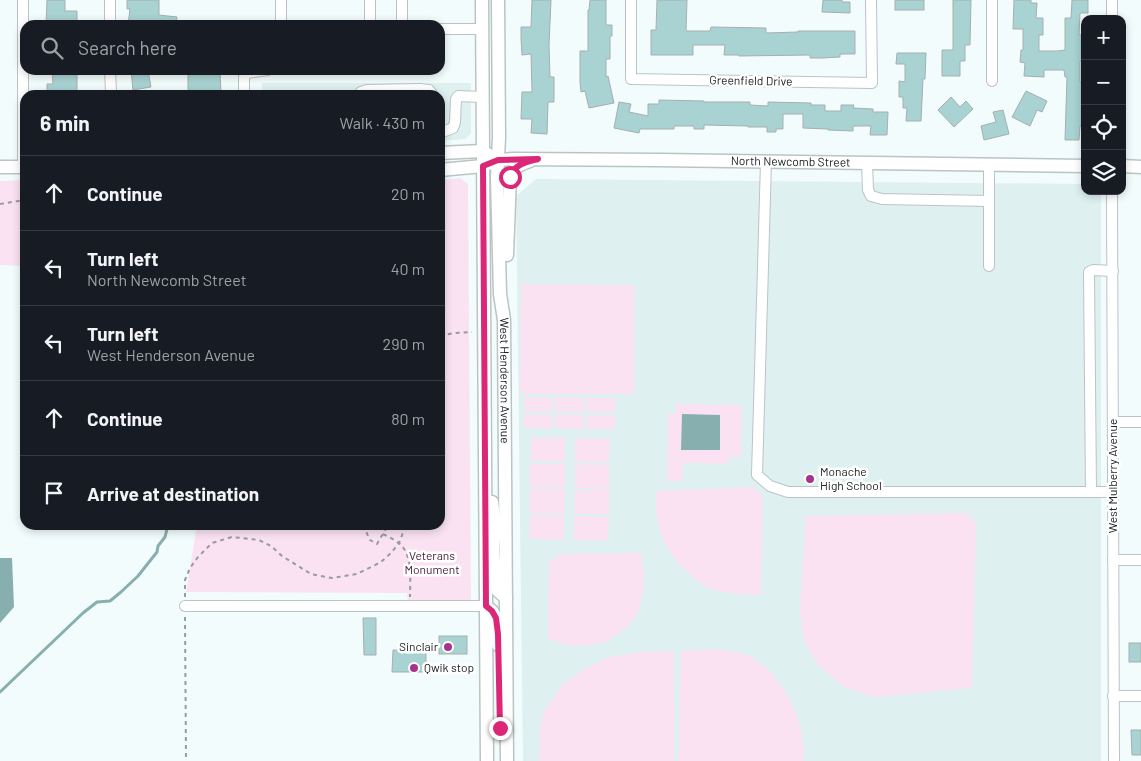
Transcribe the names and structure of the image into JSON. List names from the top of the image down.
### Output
{
  "streets": {
    "main road": ["North Newcomb Street", "West Henderson Avenue"],
    "street": ["Greenfield Drive", "West Mulberry Avenue"]
  },
  "crossings": [
    ["North Newcomb Street", "West Henderson Avenue"]
  ],
  "parks": ["Veterans Monument"],
  "places": ["Monache High School", "Sinclair", "Qwik stop"],
  "page": {
    "map_buttons": ["+", "−"],
    "search": "Search here",
    "heading": ["6 min", "Walk · 430 m"],
    "list": [
      ["Continue", "20 m"],
      ["Turn left", "North Newcomb Street", "40 m"],
      ["Turn left", "West Henderson Avenue", "290 m"],
      ["Continue", "80 m"],
      "Arrive at destination"
    ]
  }
}
